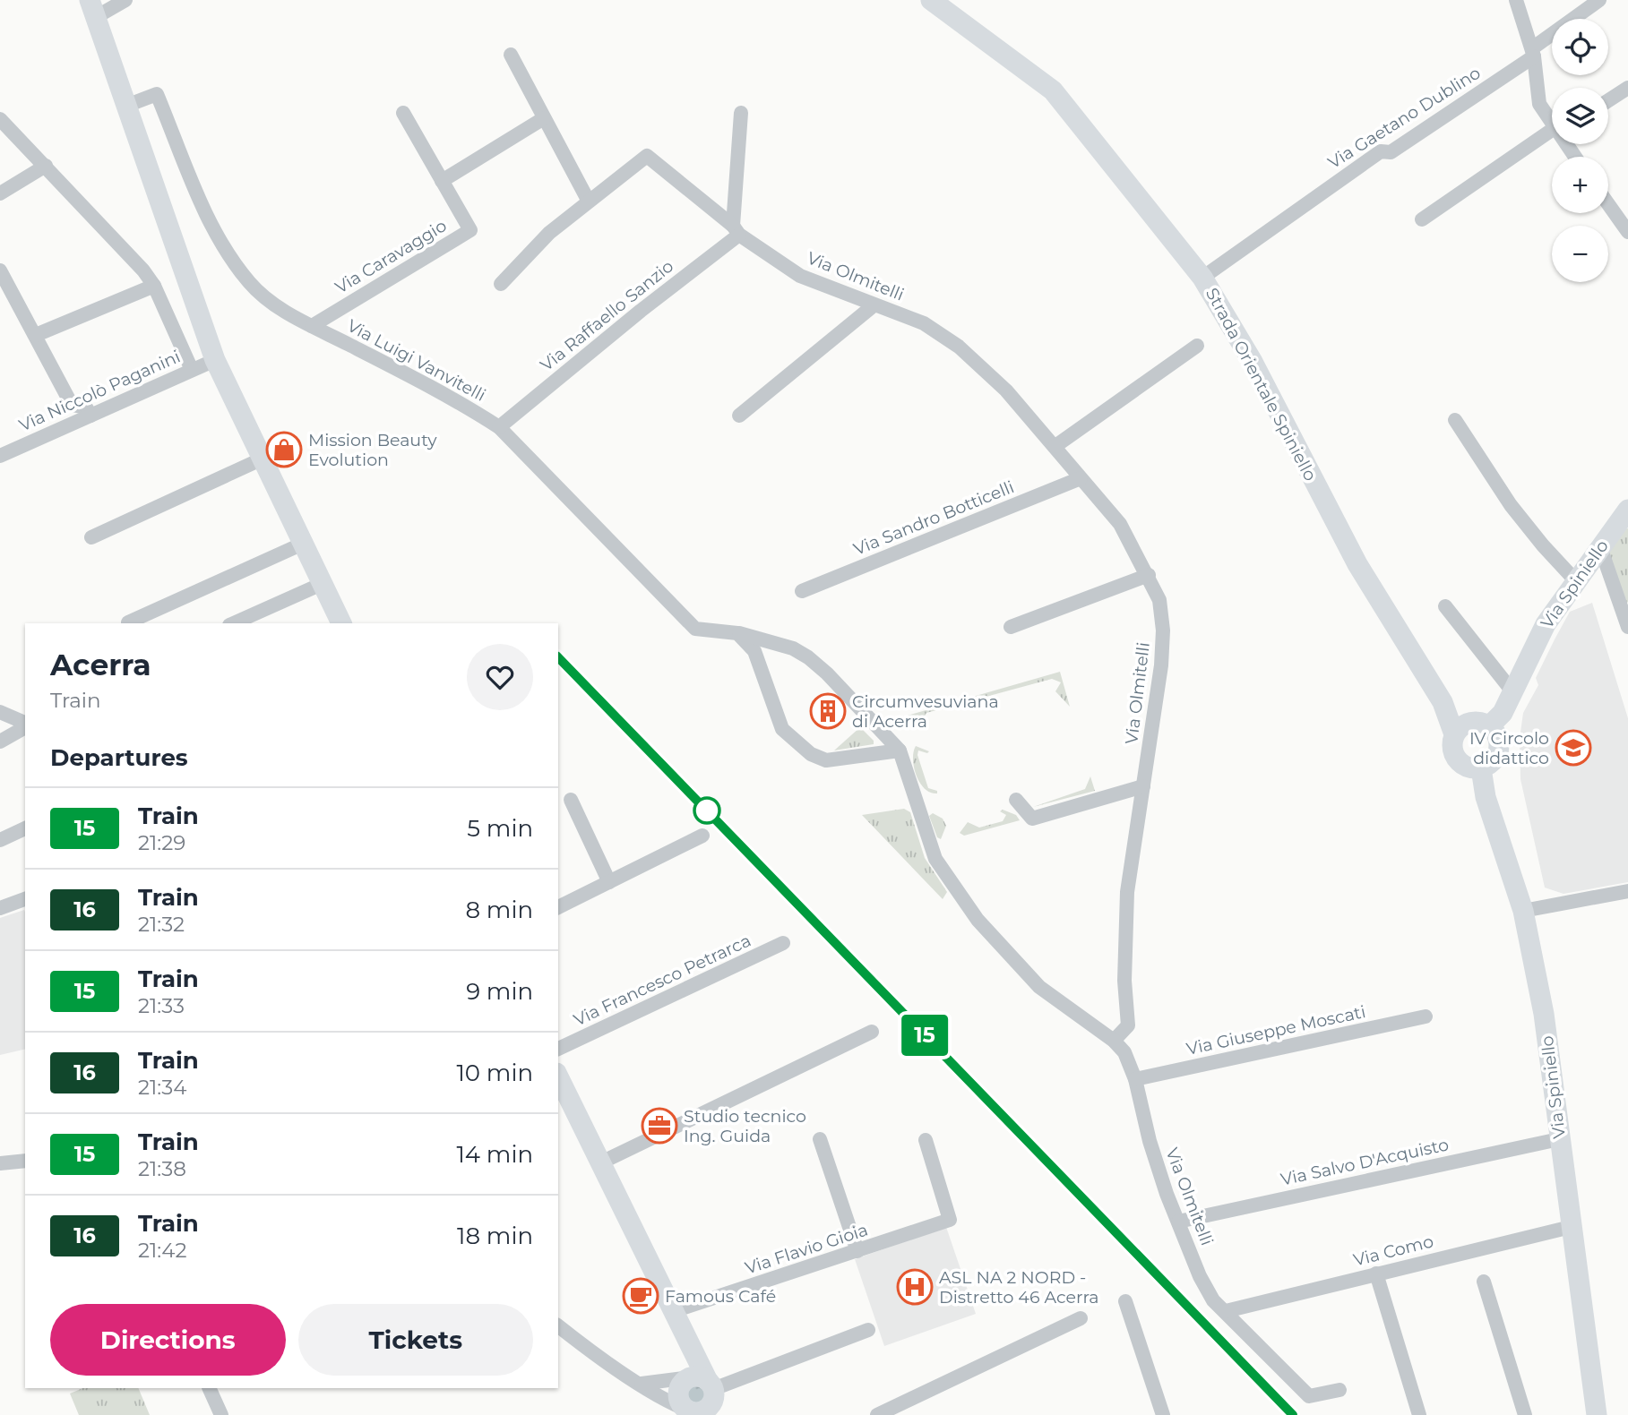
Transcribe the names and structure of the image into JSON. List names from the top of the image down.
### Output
{
  "streets": {
    "street": [
      "Via Gaetano Dublino",
      "Via Caravaggio",
      "Via Olmitelli",
      "Via Raffaello Sanzio",
      "Via Luigi Vanvitelli",
      "Strada Orientale Spiniello",
      "Via Niccolò Paganini",
      "Via Sandro Botticelli",
      "Via Spiniello",
      "Via Francesco Petrarca",
      "Via Giuseppe Moscati",
      "Via Salvo D'Acquisto",
      "Via Flavio Gioia",
      "Via Como"
    ]
  },
  "crossings": [
    ["Via Gaetano Dublino", "Strada Orientale Spiniello"],
    ["Via Caravaggio", "Via Luigi Vanvitelli"],
    ["Via Olmitelli", "Via Raffaello Sanzio"],
    ["Via Olmitelli", "Via Luigi Vanvitelli"],
    ["Via Olmitelli", "Via Sandro Botticelli"],
    ["Via Olmitelli", "Via Giuseppe Moscati"],
    ["Via Olmitelli", "Via Salvo D'Acquisto"],
    ["Via Olmitelli", "Via Como"],
    ["Via Raffaello Sanzio", "Via Luigi Vanvitelli"],
    ["Strada Orientale Spiniello", "Via Spiniello"],
    ["Via Spiniello", "Via Salvo D'Acquisto"],
    ["Via Spiniello", "Via Como"]
  ],
  "places": {
    "shop": ["Mission Beauty Evolution"],
    "building": ["Circumvesuviana di Acerra"],
    "school or university": ["IV Circolo didattico"],
    "office": ["Studio tecnico Ing. Guida"],
    "hospital": ["ASL NA 2 NORD - Distretto 46 Acerra"],
    "cafe": ["Famous Café"]
  },
  "page": {
    "on_map": "15",
    "map_buttons": ["+", "−"],
    "heading": [
      ["Acerra", "Train"],
      "Departures"
    ],
    "list": [
      {
        "mark": "15",
        "name": "Train",
        "note": "21:29",
        "value": "5 min"
      },
      {
        "mark": "16",
        "name": "Train",
        "note": "21:32",
        "value": "8 min"
      },
      {
        "mark": "15",
        "name": "Train",
        "note": "21:33",
        "value": "9 min"
      },
      {
        "mark": "16",
        "name": "Train",
        "note": "21:34",
        "value": "10 min"
      },
      {
        "mark": "15",
        "name": "Train",
        "note": "21:38",
        "value": "14 min"
      },
      {
        "mark": "16",
        "name": "Train",
        "note": "21:42",
        "value": "18 min"
      }
    ],
    "buttons": ["Directions", "Tickets"]
  }
}
